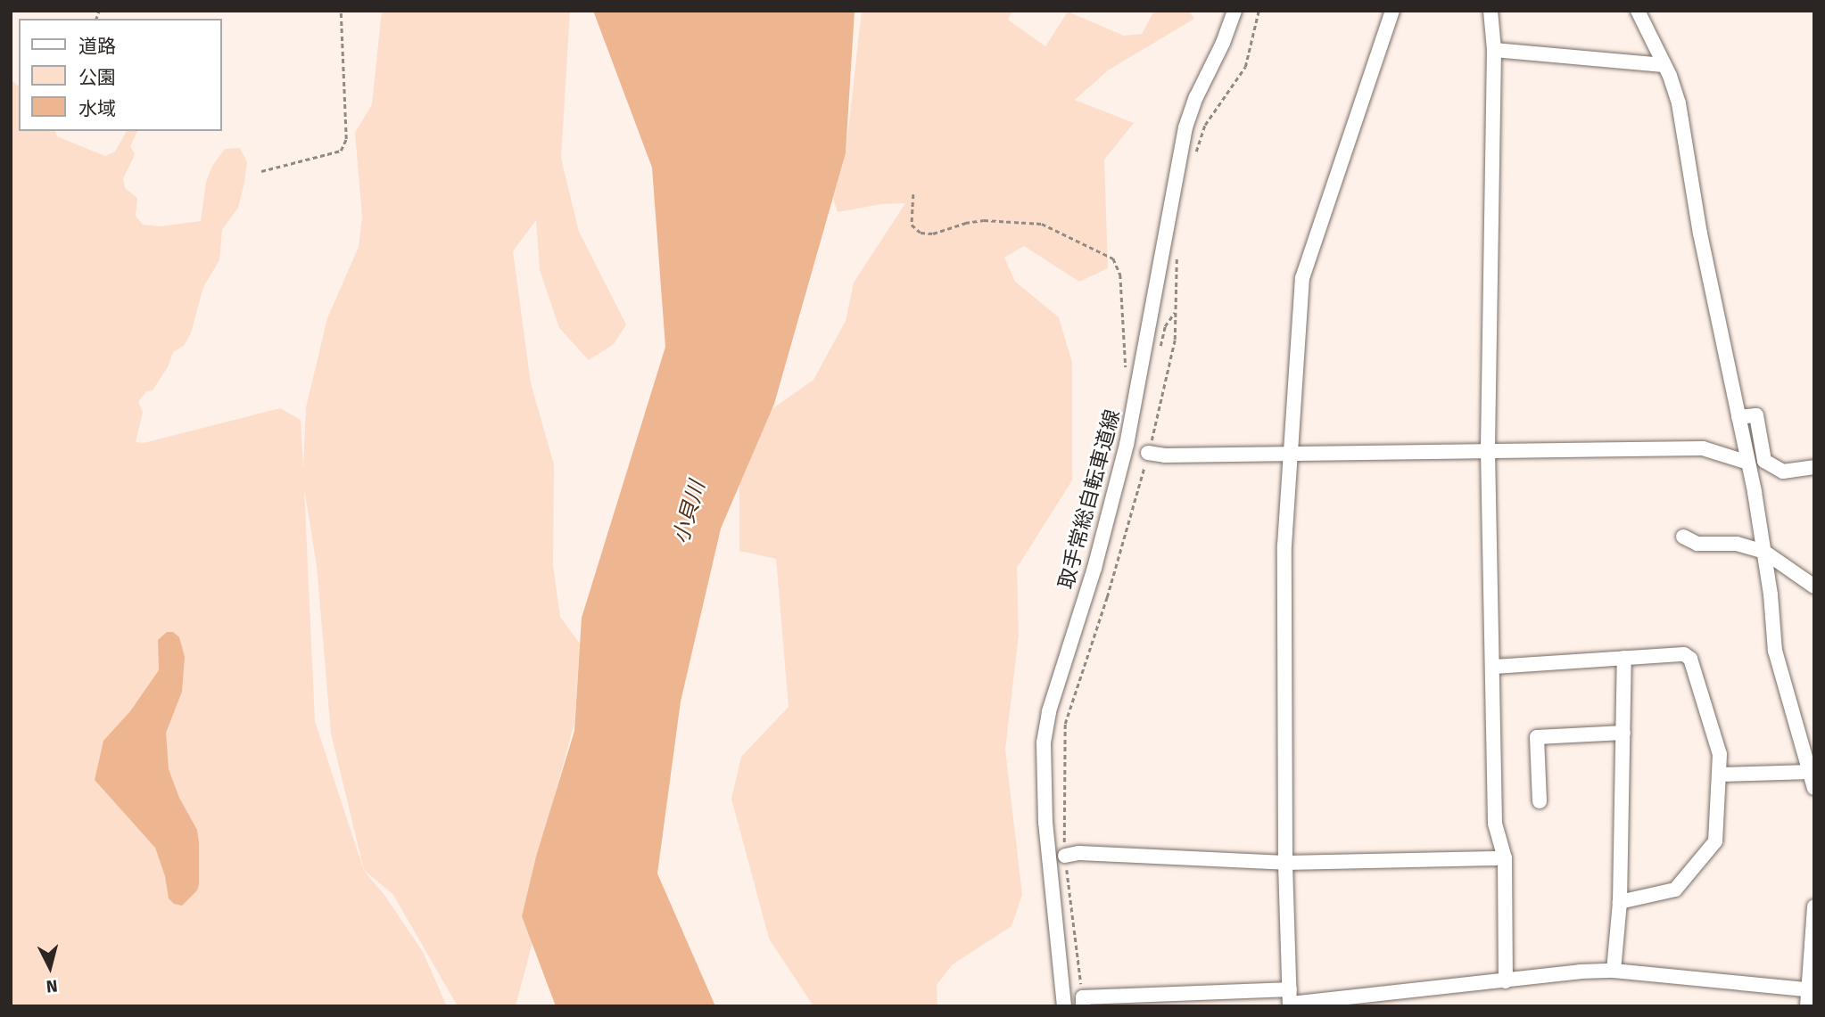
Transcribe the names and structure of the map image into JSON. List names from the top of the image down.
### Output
{
  "streets": {
    "street": ["取手常総自転車道線"]
  },
  "water": ["小貝川"],
  "legend": ["道路", "公園", "水域"],
  "north": "bottom"
}
